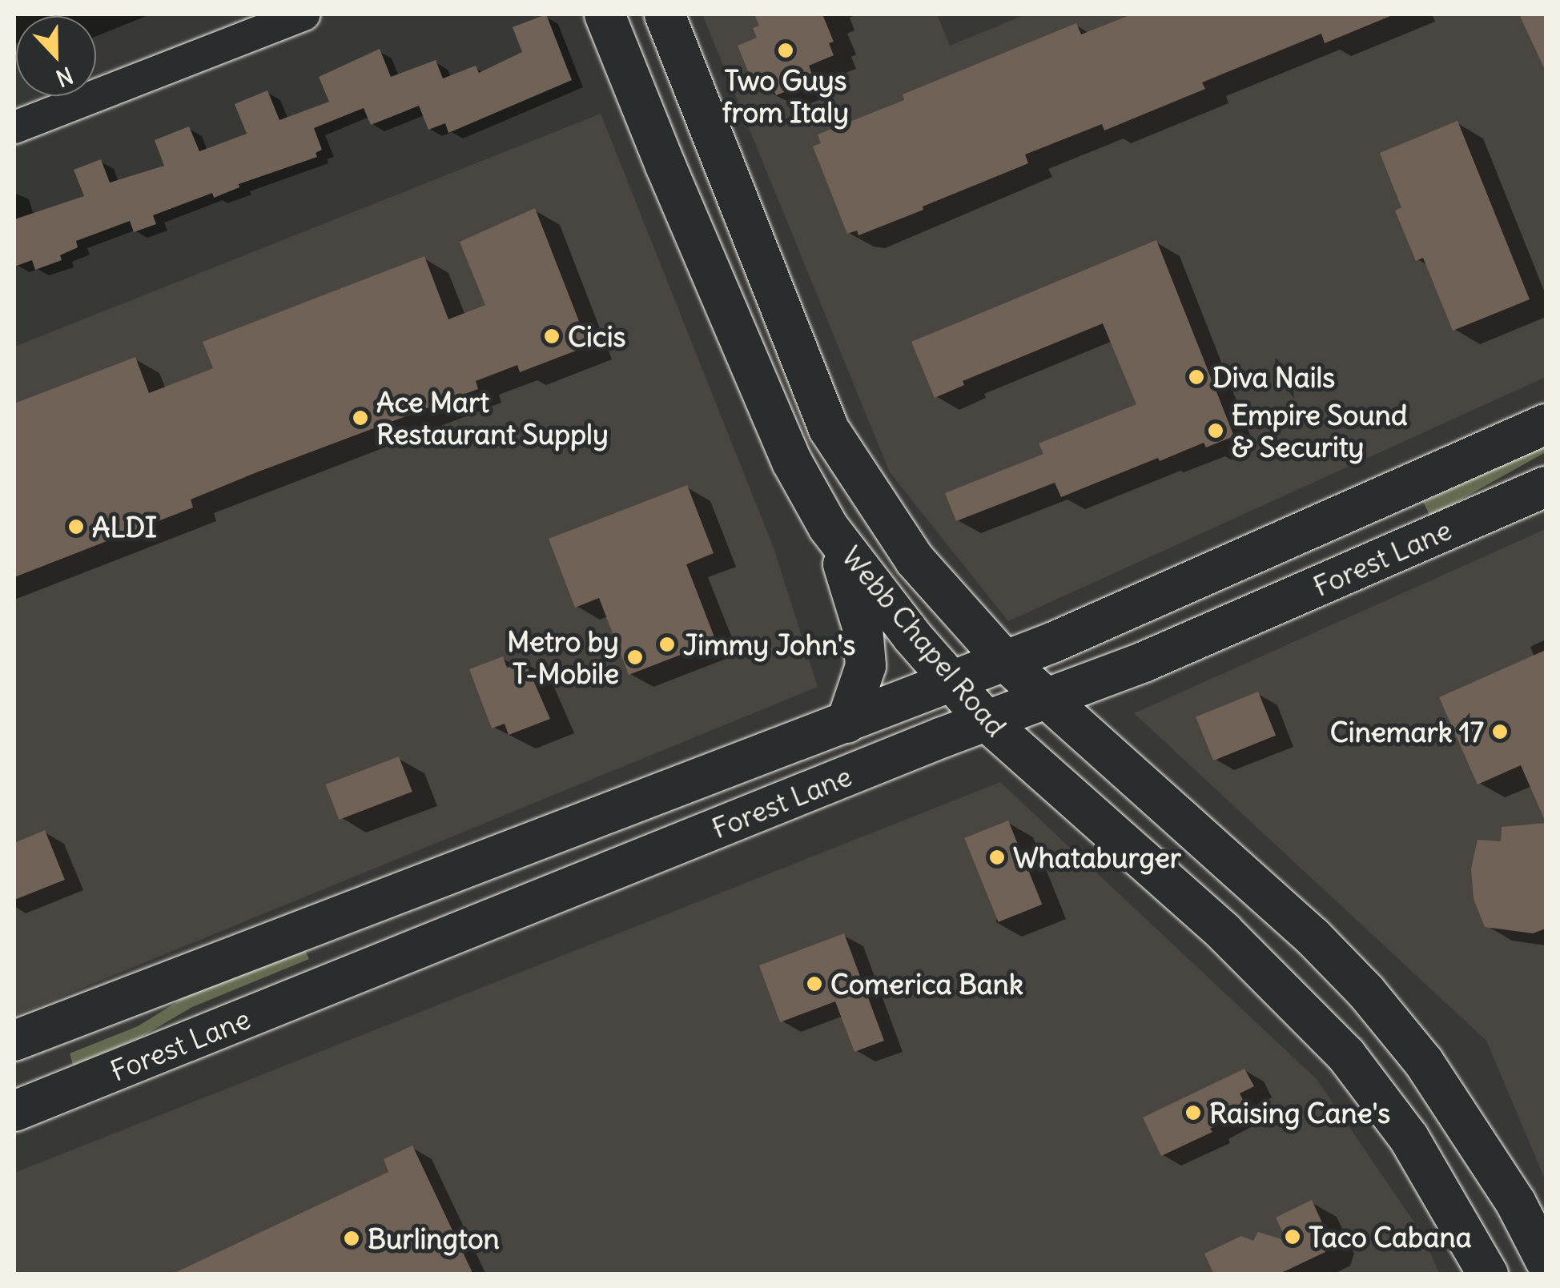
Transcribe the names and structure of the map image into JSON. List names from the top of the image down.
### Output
{
  "streets": {
    "main road": ["Forest Lane", "Webb Chapel Road"]
  },
  "crossings": [
    ["Forest Lane", "Webb Chapel Road"]
  ],
  "places": [
    "Two Guys from Italy",
    "Cicis",
    "Diva Nails",
    "Ace Mart Restaurant Supply",
    "Empire Sound & Security",
    "ALDI",
    "Jimmy John's",
    "Metro by T-Mobile",
    "Cinemark 17",
    "Whataburger",
    "Comerica Bank",
    "Raising Cane's",
    "Taco Cabana",
    "Burlington"
  ],
  "north": "bottom"
}
